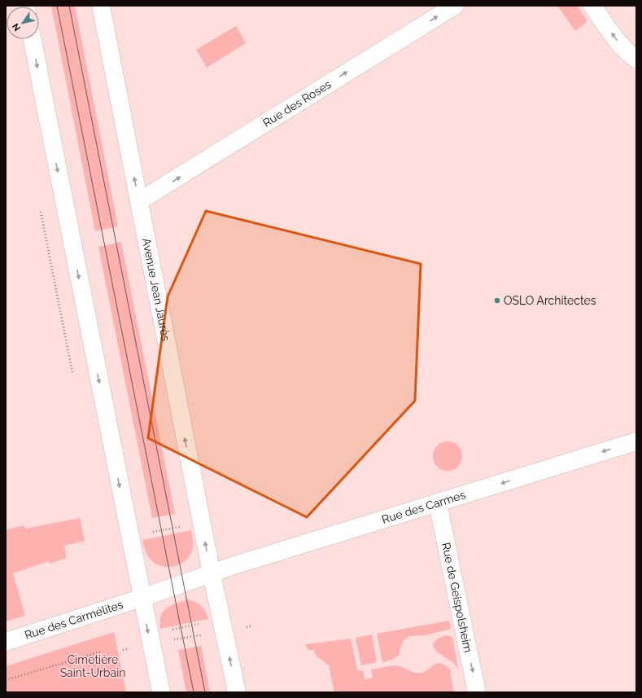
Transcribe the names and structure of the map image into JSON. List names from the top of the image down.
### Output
{
  "streets": {
    "main road": [
      "Rue des Roses",
      "Avenue Jean Jaurès",
      "Rue des Carmes",
      "Rue de Geispolsheim",
      "Rue des Carmélites"
    ]
  },
  "crossings": [
    ["Rue des Roses", "Avenue Jean Jaurès"],
    ["Avenue Jean Jaurès", "Rue des Carmes"],
    ["Rue des Carmes", "Rue de Geispolsheim"]
  ],
  "one_way": ["Rue des Roses", "Rue des Carmes", "Rue de Geispolsheim"],
  "parks": ["Cimetière Saint-Urbain"],
  "places": ["OSLO Architectes"],
  "north": "bottom left"
}
